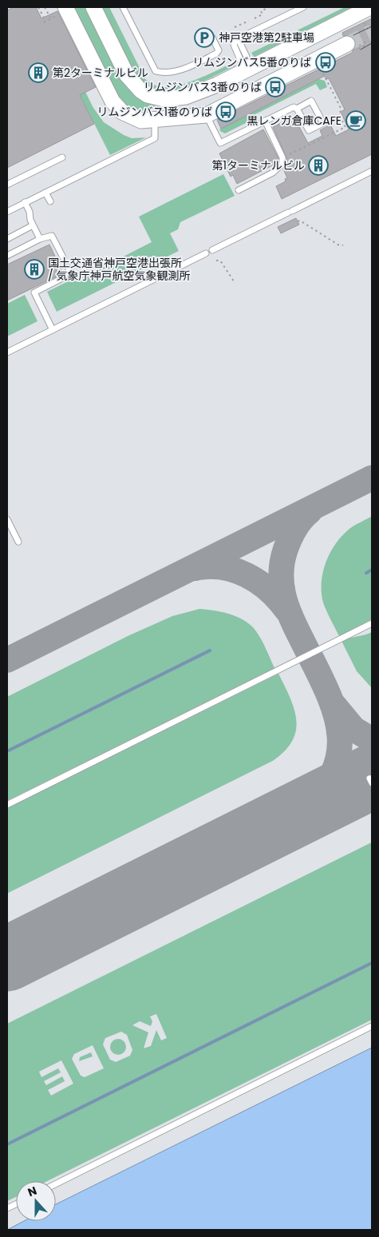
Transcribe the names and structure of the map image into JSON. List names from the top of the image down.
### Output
{
  "places": {
    "parking": ["神戸空港第2駐車場"],
    "bus stop": ["リムジンバス5番のりば", "リムジンバス3番のりば", "リムジンバス1番のりば"],
    "building": ["第2ターミナルビル", "第1ターミナルビル", "国土交通省神戸空港出張所 / 気象庁神戸航空気象観測所"],
    "cafe": ["黒レンガ倉庫CAFE"]
  },
  "north": "top"
}
